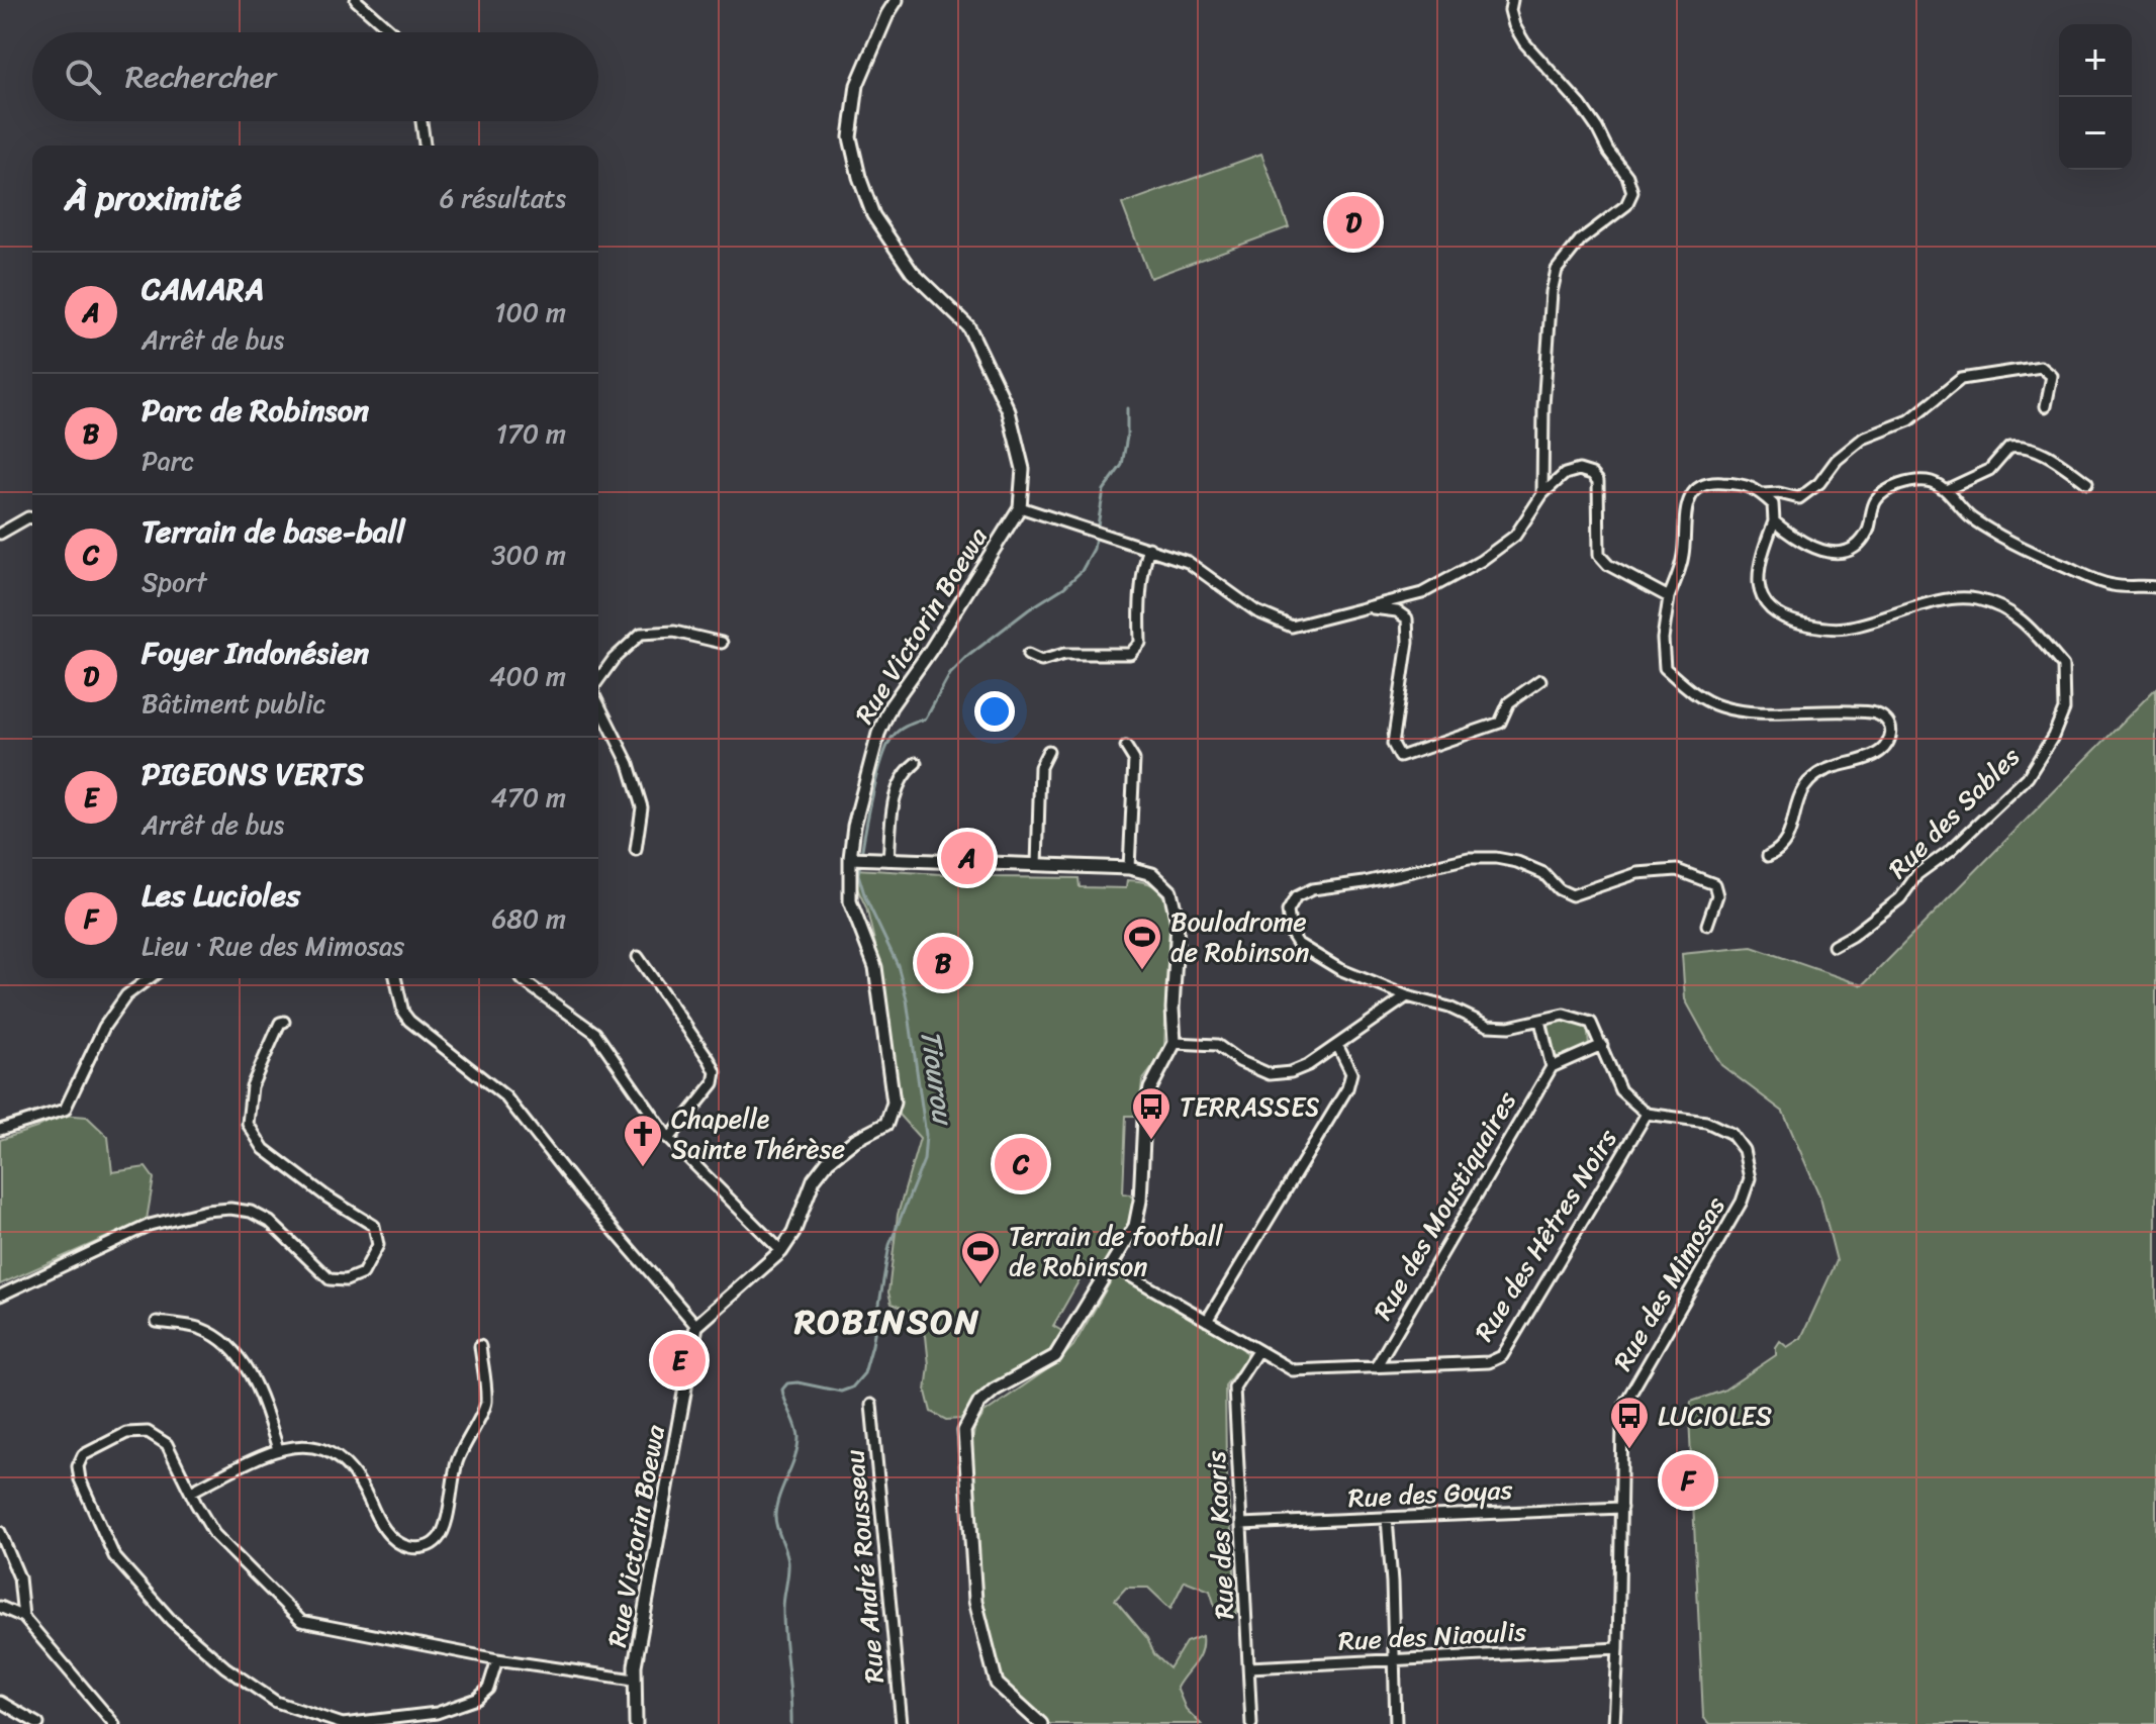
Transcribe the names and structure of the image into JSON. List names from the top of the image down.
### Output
{
  "streets": {
    "street": [
      "Rue Victorin Boewa",
      "Rue des Sables",
      "Rue des Moustiquaires",
      "Rue des Hêtres Noirs",
      "Rue des Mimosas",
      "Rue des Goyas",
      "Rue des Kaoris",
      "Rue André Rousseau",
      "Rue des Niaoulis"
    ]
  },
  "crossings": [
    ["Rue des Moustiquaires", "Rue des Hêtres Noirs"],
    ["Rue des Hêtres Noirs", "Rue des Mimosas"],
    ["Rue des Hêtres Noirs", "Rue des Kaoris"],
    ["Rue des Mimosas", "Rue des Goyas"],
    ["Rue des Mimosas", "Rue des Niaoulis"],
    ["Rue des Goyas", "Rue des Kaoris"],
    ["Rue des Kaoris", "Rue des Niaoulis"]
  ],
  "districts": ["ROBINSON"],
  "water": ["Tiourou"],
  "places": {
    "sports": ["Boulodrome de Robinson", "Terrain de football de Robinson"],
    "bus stop": ["TERRASSES", "LUCIOLES"],
    "church": ["Chapelle Sainte Thérèse"]
  },
  "page": {
    "map_buttons": ["+", "−"],
    "search": "Rechercher",
    "heading": ["À proximité", "6 résultats"],
    "pins": [
      "D",
      "A",
      "B",
      "C",
      "E",
      "F"
    ],
    "list": [
      {
        "mark": "A",
        "name": "CAMARA",
        "note": "Arrêt de bus",
        "value": "100 m"
      },
      {
        "mark": "B",
        "name": "Parc de Robinson",
        "note": "Parc",
        "value": "170 m"
      },
      {
        "mark": "C",
        "name": "Terrain de base-ball",
        "note": "Sport",
        "value": "300 m"
      },
      {
        "mark": "D",
        "name": "Foyer Indonésien",
        "note": "Bâtiment public",
        "value": "400 m"
      },
      {
        "mark": "E",
        "name": "PIGEONS VERTS",
        "note": "Arrêt de bus",
        "value": "470 m"
      },
      {
        "mark": "F",
        "name": "Les Lucioles",
        "note": "Lieu · Rue des Mimosas",
        "value": "680 m"
      }
    ]
  }
}
